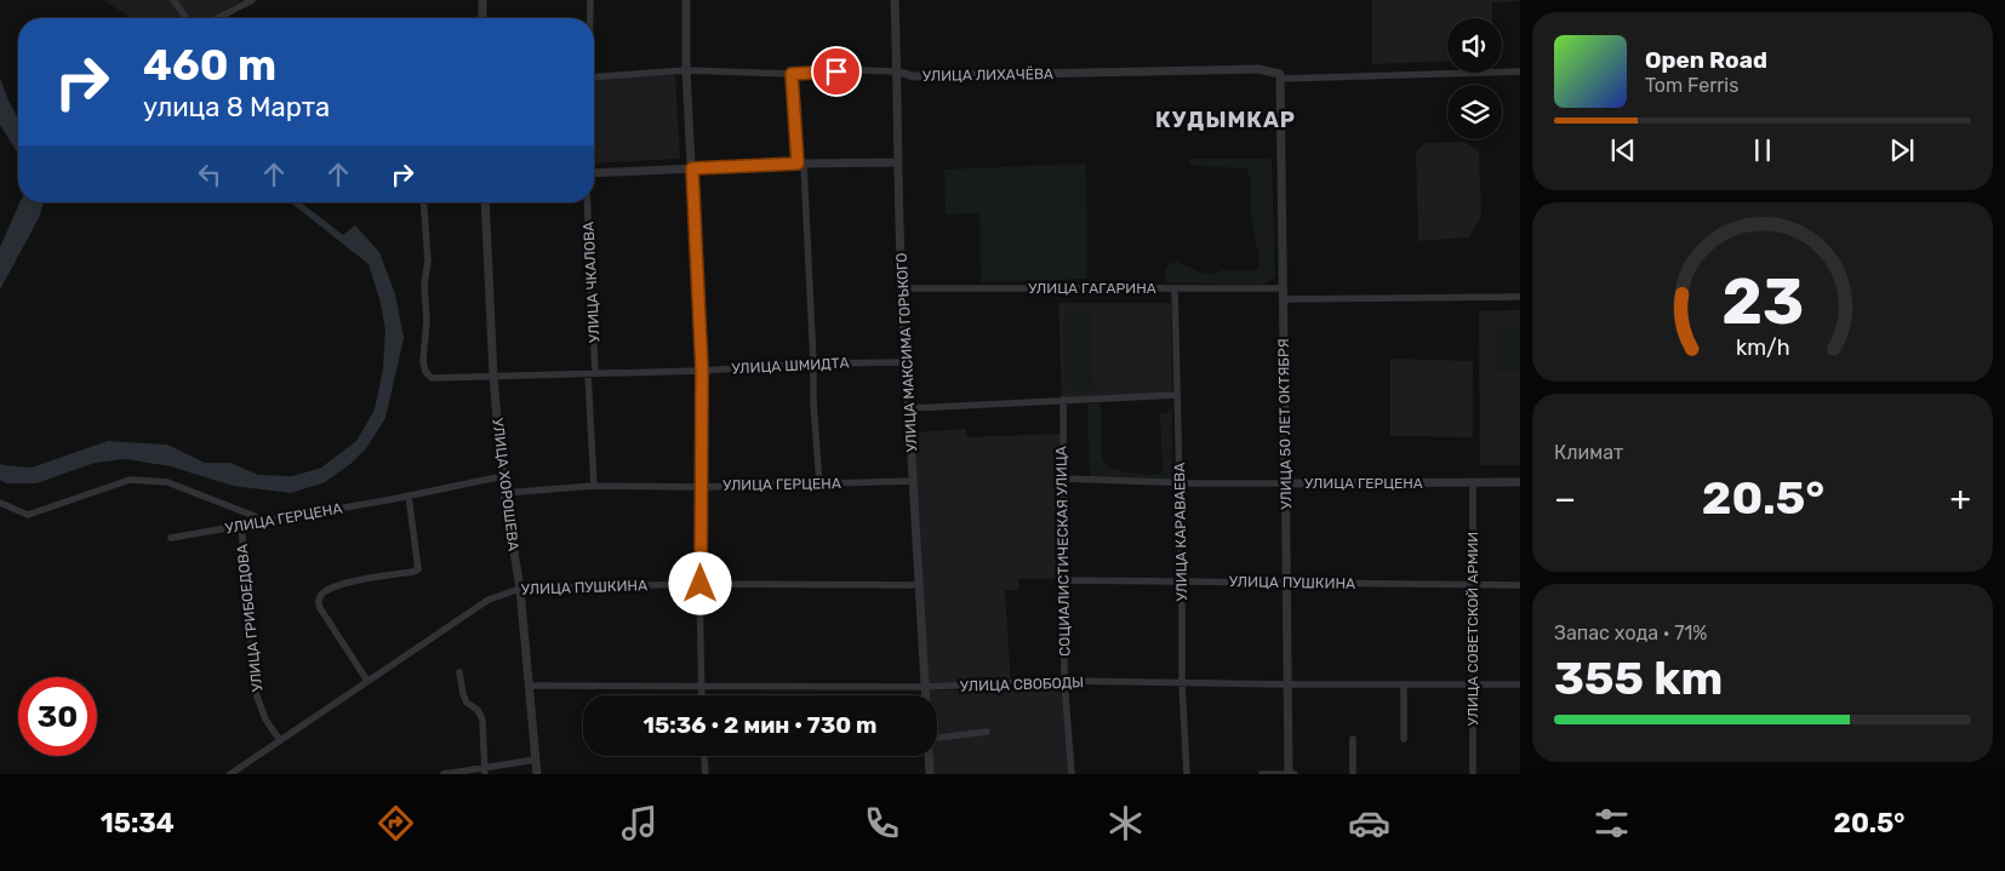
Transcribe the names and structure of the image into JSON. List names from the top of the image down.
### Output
{
  "streets": {
    "street": [
      "УЛИЦА ЛИХАЧЁВА",
      "УЛИЦА ЧКАЛОВА",
      "УЛИЦА ГАГАРИНА",
      "УЛИЦА МАКСИМА ГОРЬКОГО",
      "УЛИЦА ШМИДТА",
      "УЛИЦА 50 ЛЕТ ОКТЯБРЯ",
      "УЛИЦА ГЕРЦЕНА",
      "УЛИЦА ХОРОШЕВА",
      "УЛИЦА КАРАВАЕВА",
      "СОЦИАЛИСТИЧЕСКАЯ УЛИЦА",
      "УЛИЦА ПУШКИНА",
      "УЛИЦА ГРИБОЕДОВА",
      "УЛИЦА СОВЕТСКОЙ АРМИИ",
      "УЛИЦА СВОБОДЫ"
    ]
  },
  "crossings": [
    ["УЛИЦА ЛИХАЧЁВА", "УЛИЦА МАКСИМА ГОРЬКОГО"],
    ["УЛИЦА ЛИХАЧЁВА", "УЛИЦА 50 ЛЕТ ОКТЯБРЯ"],
    ["УЛИЦА ЧКАЛОВА", "УЛИЦА ШМИДТА"],
    ["УЛИЦА ЧКАЛОВА", "УЛИЦА ГЕРЦЕНА"],
    ["УЛИЦА ГАГАРИНА", "УЛИЦА МАКСИМА ГОРЬКОГО"],
    ["УЛИЦА ГАГАРИНА", "УЛИЦА 50 ЛЕТ ОКТЯБРЯ"],
    ["УЛИЦА ГАГАРИНА", "УЛИЦА КАРАВАЕВА"],
    ["УЛИЦА МАКСИМА ГОРЬКОГО", "УЛИЦА ШМИДТА"],
    ["УЛИЦА МАКСИМА ГОРЬКОГО", "УЛИЦА ГЕРЦЕНА"],
    ["УЛИЦА МАКСИМА ГОРЬКОГО", "УЛИЦА ПУШКИНА"],
    ["УЛИЦА МАКСИМА ГОРЬКОГО", "УЛИЦА СВОБОДЫ"],
    ["УЛИЦА ШМИДТА", "УЛИЦА ХОРОШЕВА"],
    ["УЛИЦА 50 ЛЕТ ОКТЯБРЯ", "УЛИЦА ГЕРЦЕНА"],
    ["УЛИЦА 50 ЛЕТ ОКТЯБРЯ", "УЛИЦА ПУШКИНА"],
    ["УЛИЦА 50 ЛЕТ ОКТЯБРЯ", "УЛИЦА СВОБОДЫ"],
    ["УЛИЦА ГЕРЦЕНА", "УЛИЦА ХОРОШЕВА"],
    ["УЛИЦА ГЕРЦЕНА", "УЛИЦА КАРАВАЕВА"],
    ["УЛИЦА ГЕРЦЕНА", "СОЦИАЛИСТИЧЕСКАЯ УЛИЦА"],
    ["УЛИЦА ГЕРЦЕНА", "УЛИЦА ГРИБОЕДОВА"],
    ["УЛИЦА ГЕРЦЕНА", "УЛИЦА СОВЕТСКОЙ АРМИИ"],
    ["УЛИЦА ХОРОШЕВА", "УЛИЦА ПУШКИНА"],
    ["УЛИЦА ХОРОШЕВА", "УЛИЦА СВОБОДЫ"],
    ["УЛИЦА КАРАВАЕВА", "УЛИЦА ПУШКИНА"],
    ["УЛИЦА КАРАВАЕВА", "УЛИЦА СВОБОДЫ"],
    ["СОЦИАЛИСТИЧЕСКАЯ УЛИЦА", "УЛИЦА ПУШКИНА"],
    ["СОЦИАЛИСТИЧЕСКАЯ УЛИЦА", "УЛИЦА СВОБОДЫ"],
    ["УЛИЦА ПУШКИНА", "УЛИЦА ГРИБОЕДОВА"],
    ["УЛИЦА ПУШКИНА", "УЛИЦА СОВЕТСКОЙ АРМИИ"],
    ["УЛИЦА СОВЕТСКОЙ АРМИИ", "УЛИЦА СВОБОДЫ"]
  ],
  "districts": ["КУДЫМКАР"],
  "page": {
    "turn": ["460 m", "улица 8 Марта"],
    "song": ["Open Road", "Tom Ferris"],
    "tile": [
      "Климат",
      ["Запас хода · 71%", "355 km"]
    ],
    "heat": ["−", "20.5°", "+"],
    "limit": "30",
    "trip": "15:36 · 2 мин · 730 m",
    "tabs": ["15:34", "20.5°"],
    "gauge": ["23", "km/h"]
  }
}
